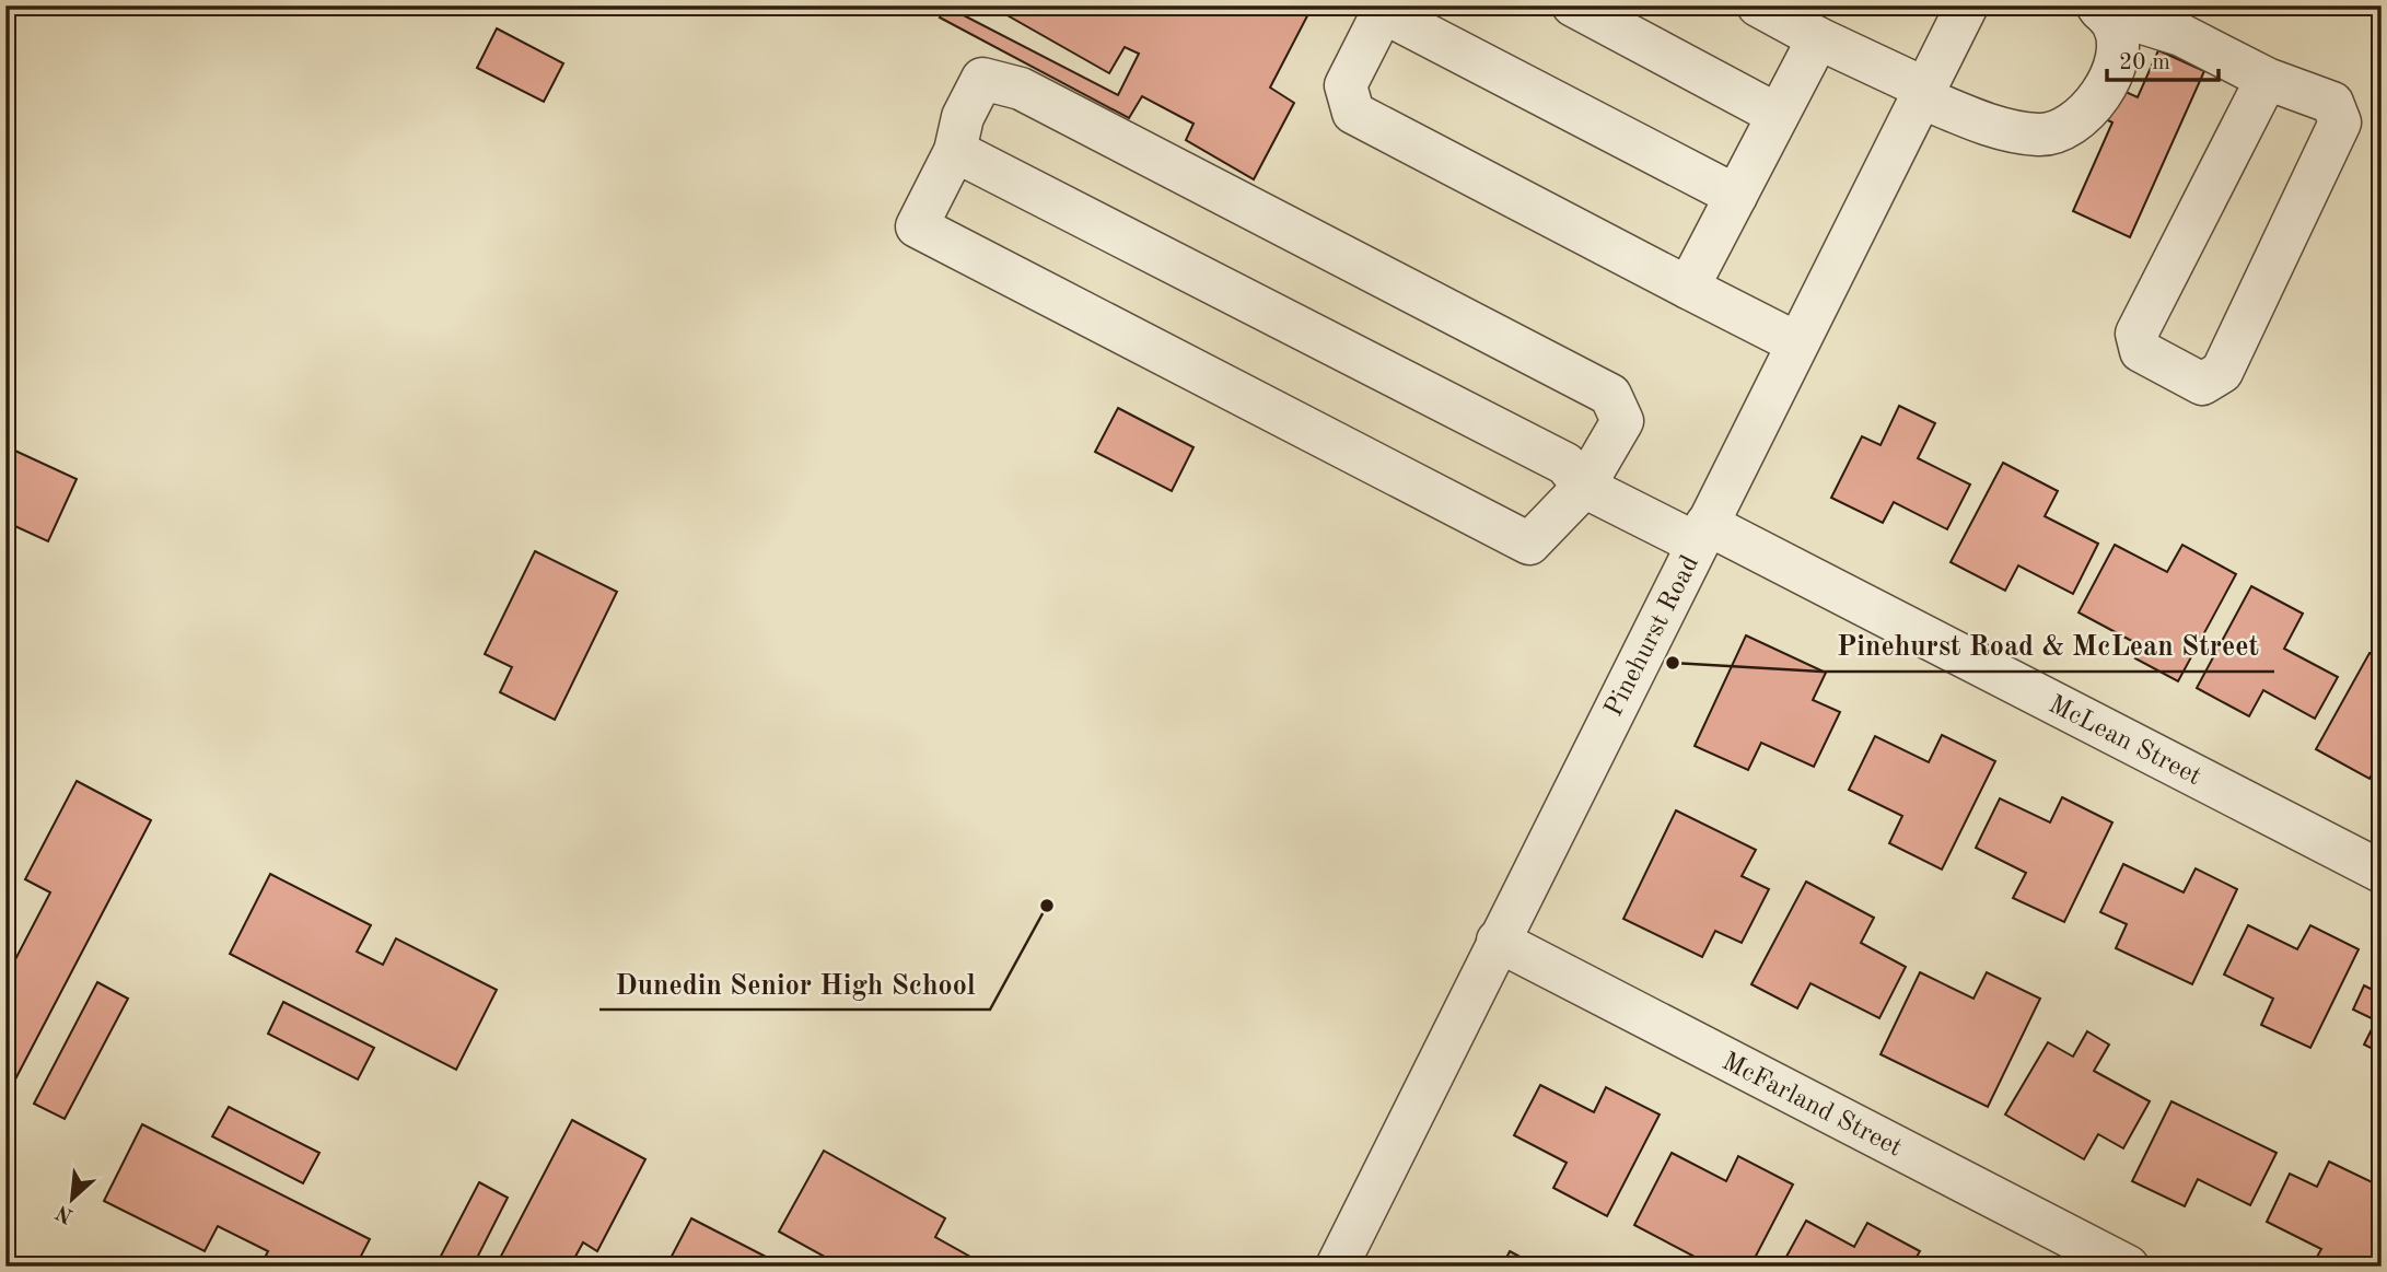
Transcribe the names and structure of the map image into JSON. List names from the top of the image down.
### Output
{
  "streets": {
    "street": ["Pinehurst Road", "McLean Street", "McFarland Street"]
  },
  "crossings": [
    ["Pinehurst Road", "McLean Street"],
    ["Pinehurst Road", "McFarland Street"]
  ],
  "places": ["Pinehurst Road & McLean Street", "Dunedin Senior High School"],
  "scale_bar": "20 m",
  "north": "bottom left"
}
